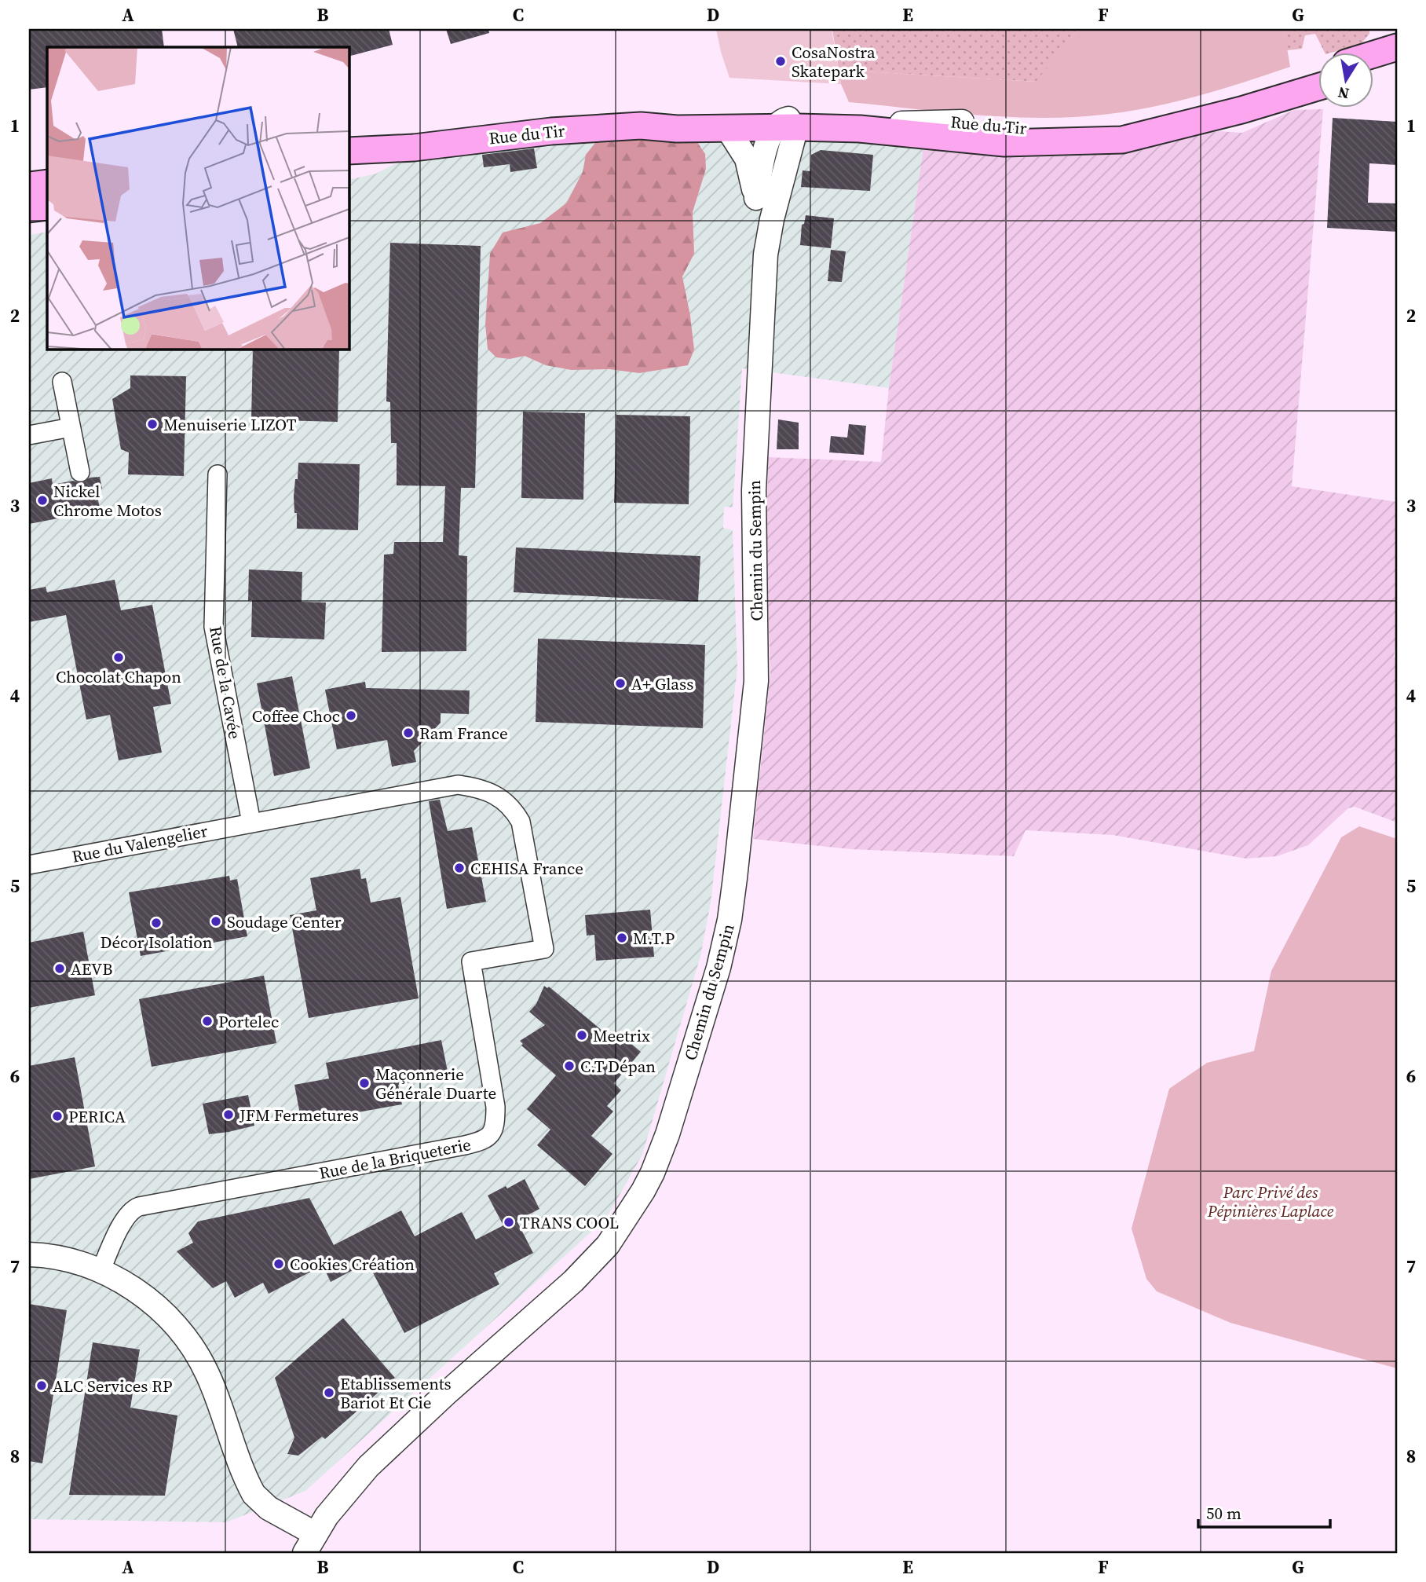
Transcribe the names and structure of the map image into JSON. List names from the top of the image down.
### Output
{
  "streets": {
    "main road": ["Rue du Tir"],
    "street": [
      "Chemin du Sempin",
      "Rue de la Cavée",
      "Rue du Valengelier",
      "Rue de la Briqueterie"
    ]
  },
  "crossings": [
    ["Rue du Tir", "Chemin du Sempin"],
    ["Rue de la Cavée", "Rue du Valengelier"],
    ["Rue de la Cavée", "Rue de la Briqueterie"],
    ["Rue du Valengelier", "Rue de la Briqueterie"]
  ],
  "parks": ["Parc Privé des Pépinières Laplace"],
  "places": [
    "CosaNostra Skatepark",
    "Menuiserie LIZOT",
    "Nickel Chrome Motos",
    "Chocolat Chapon",
    "A+ Glass",
    "Coffee Choc",
    "Ram France",
    "CEHISA France",
    "Soudage Center",
    "Décor Isolation",
    "M.T.P",
    "AEVB",
    "Portelec",
    "Meetrix",
    "C.T Dépan",
    "Maçonnerie Générale Duarte",
    "JFM Fermetures",
    "PERICA",
    "TRANS COOL",
    "Cookies Création",
    "ALC Services RP",
    "Etablissements Bariot Et Cie"
  ],
  "scale_bar": "50 m",
  "north": "bottom",
  "grid": {
    "columns": [
      "A",
      "B",
      "C",
      "D",
      "E",
      "F",
      "G"
    ],
    "rows": [
      "1",
      "2",
      "3",
      "4",
      "5",
      "6",
      "7",
      "8"
    ]
  }
}
